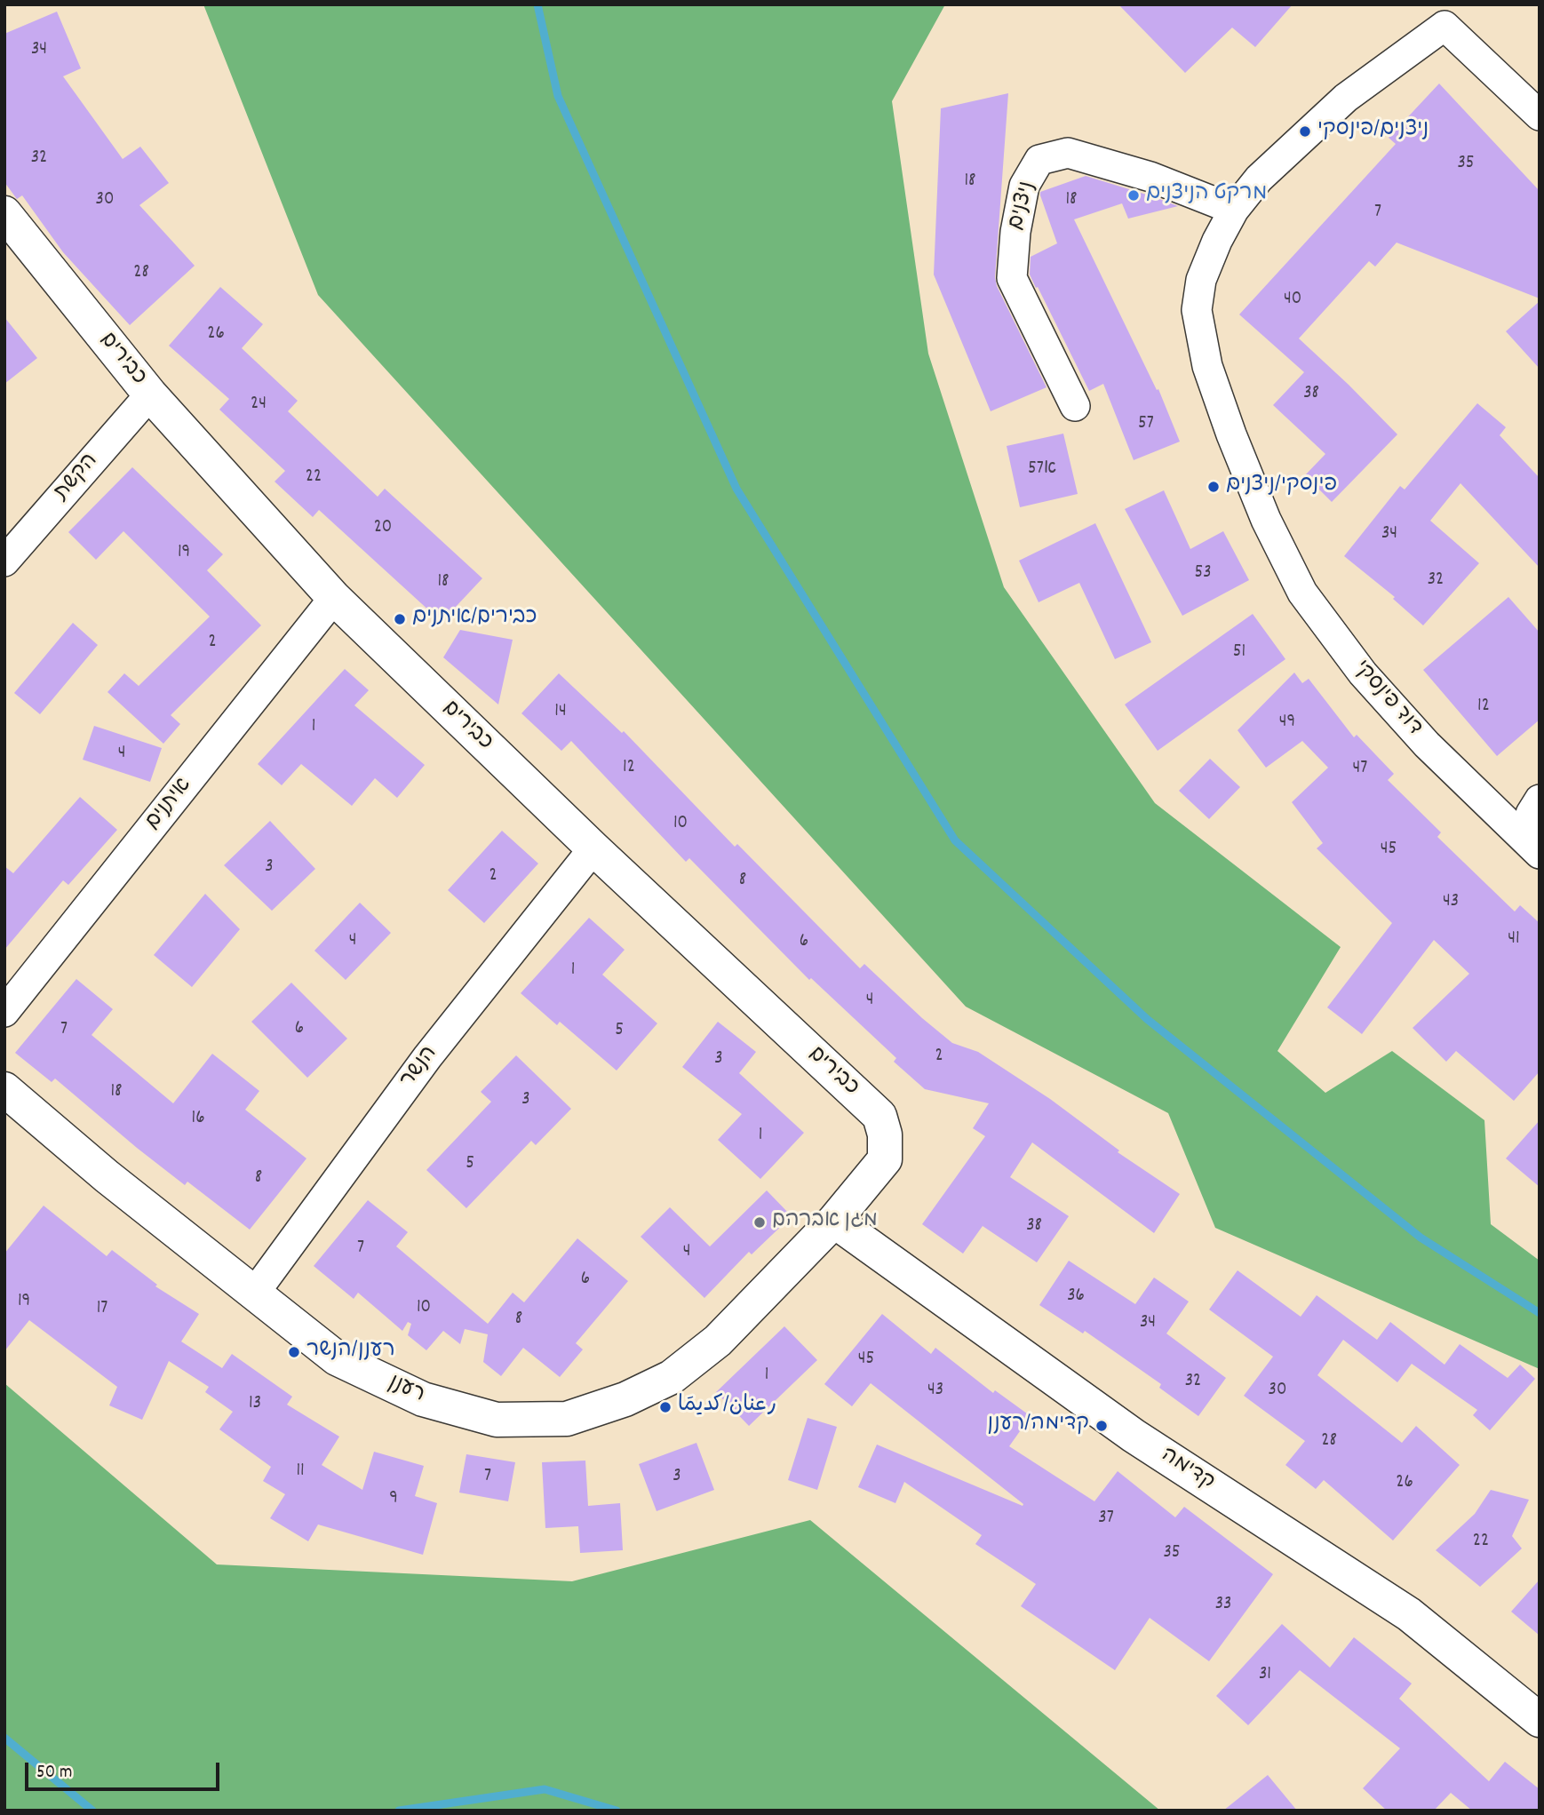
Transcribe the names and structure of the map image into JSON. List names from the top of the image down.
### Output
{
  "streets": {
    "street": [
      "ניצנים",
      "כבירים",
      "הקשת",
      "דוד פינסקי",
      "איתנים",
      "הנשר",
      "רענן",
      "קדימה"
    ]
  },
  "crossings": [
    ["ניצנים", "דוד פינסקי"],
    ["כבירים", "הקשת"],
    ["כבירים", "איתנים"],
    ["כבירים", "הנשר"],
    ["כבירים", "רענן"],
    ["כבירים", "קדימה"],
    ["הנשר", "רענן"],
    ["רענן", "קדימה"]
  ],
  "places": [
    "ניצנים/פינסקי",
    "מרקט הניצנים",
    "פינסקי/ניצנים",
    "כבירים/איתנים",
    "מגן אברהם",
    "רענן/הנשר",
    "رعنان/كديمَا",
    "קדימה/רענן"
  ],
  "house_numbers": [
    "34",
    "32",
    "35",
    "18",
    "30",
    "18",
    "7",
    "28",
    "40",
    "26",
    "38",
    "24",
    "57",
    "57א",
    "22",
    "20",
    "34",
    "19",
    "53",
    "32",
    "18",
    "2",
    "51",
    "12",
    "14",
    "49",
    "1",
    "4",
    "12",
    "47",
    "10",
    "45",
    "3",
    "2",
    "8",
    "43",
    "41",
    "4",
    "6",
    "1",
    "4",
    "6",
    "7",
    "5",
    "2",
    "3",
    "18",
    "3",
    "16",
    "1",
    "5",
    "8",
    "38",
    "7",
    "4",
    "6",
    "36",
    "19",
    "10",
    "17",
    "8",
    "34",
    "45",
    "1",
    "32",
    "43",
    "30",
    "13",
    "28",
    "11",
    "7",
    "3",
    "26",
    "9",
    "37",
    "22",
    "35",
    "33",
    "31"
  ],
  "scale_bar": "50 m"
}
